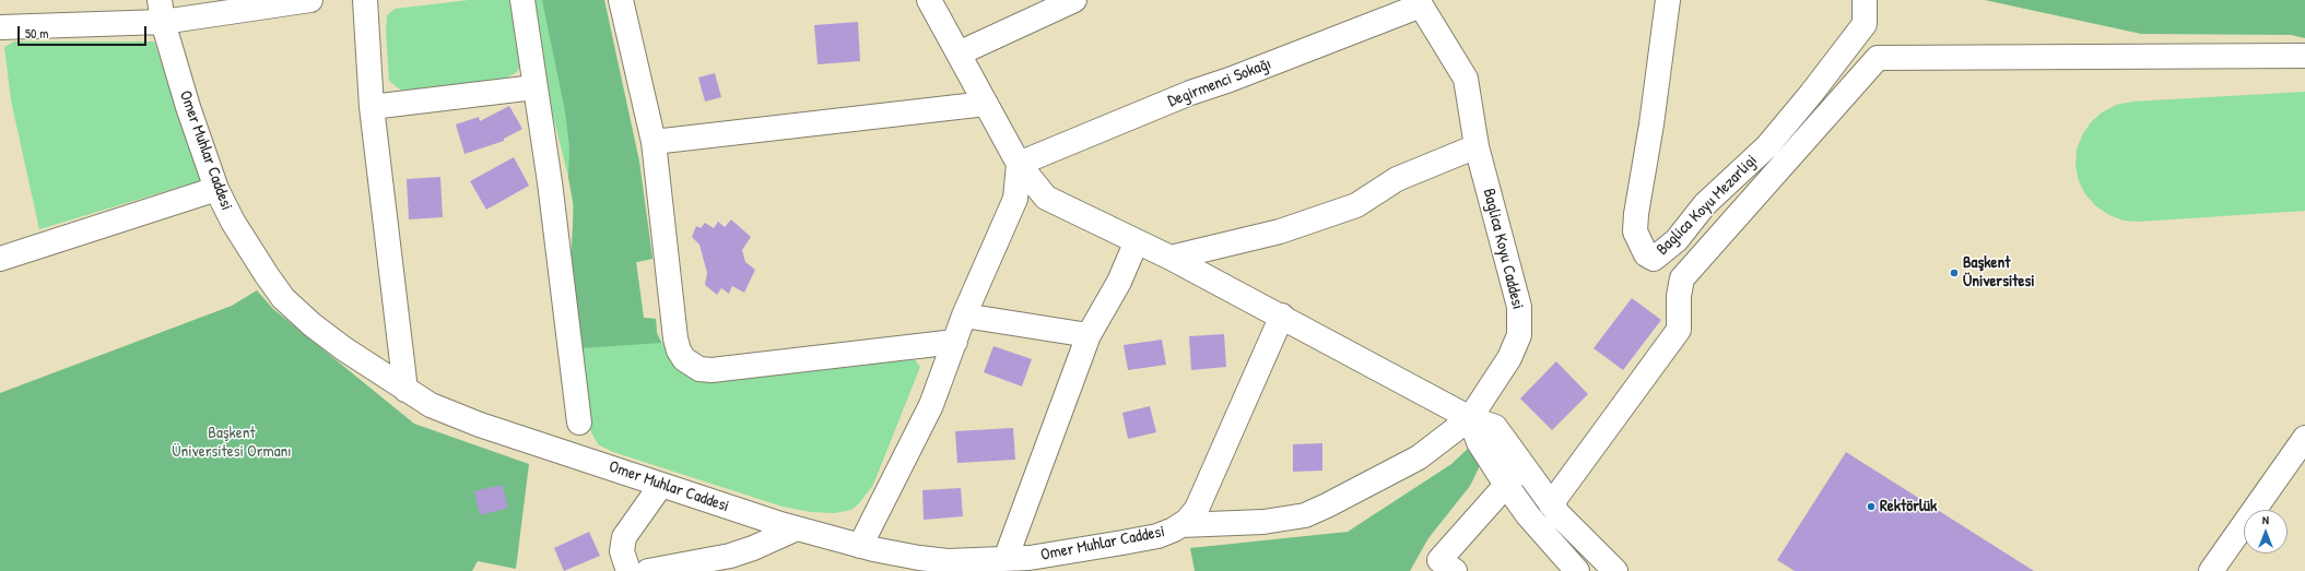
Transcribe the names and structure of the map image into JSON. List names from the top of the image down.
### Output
{
  "streets": {
    "street": [
      "Degirmenci Sokağı",
      "Omer Muhlar Caddesi",
      "Baglica Koyu Mezarligi",
      "Baglica Koyu Caddesi"
    ]
  },
  "crossings": [
    ["Degirmenci Sokağı", "Baglica Koyu Caddesi"],
    ["Omer Muhlar Caddesi", "Baglica Koyu Caddesi"]
  ],
  "parks": ["Başkent Üniversitesi Ormanı"],
  "places": ["Başkent Üniversitesi", "Rektörlük"],
  "scale_bar": "50 m",
  "north": "top"
}
